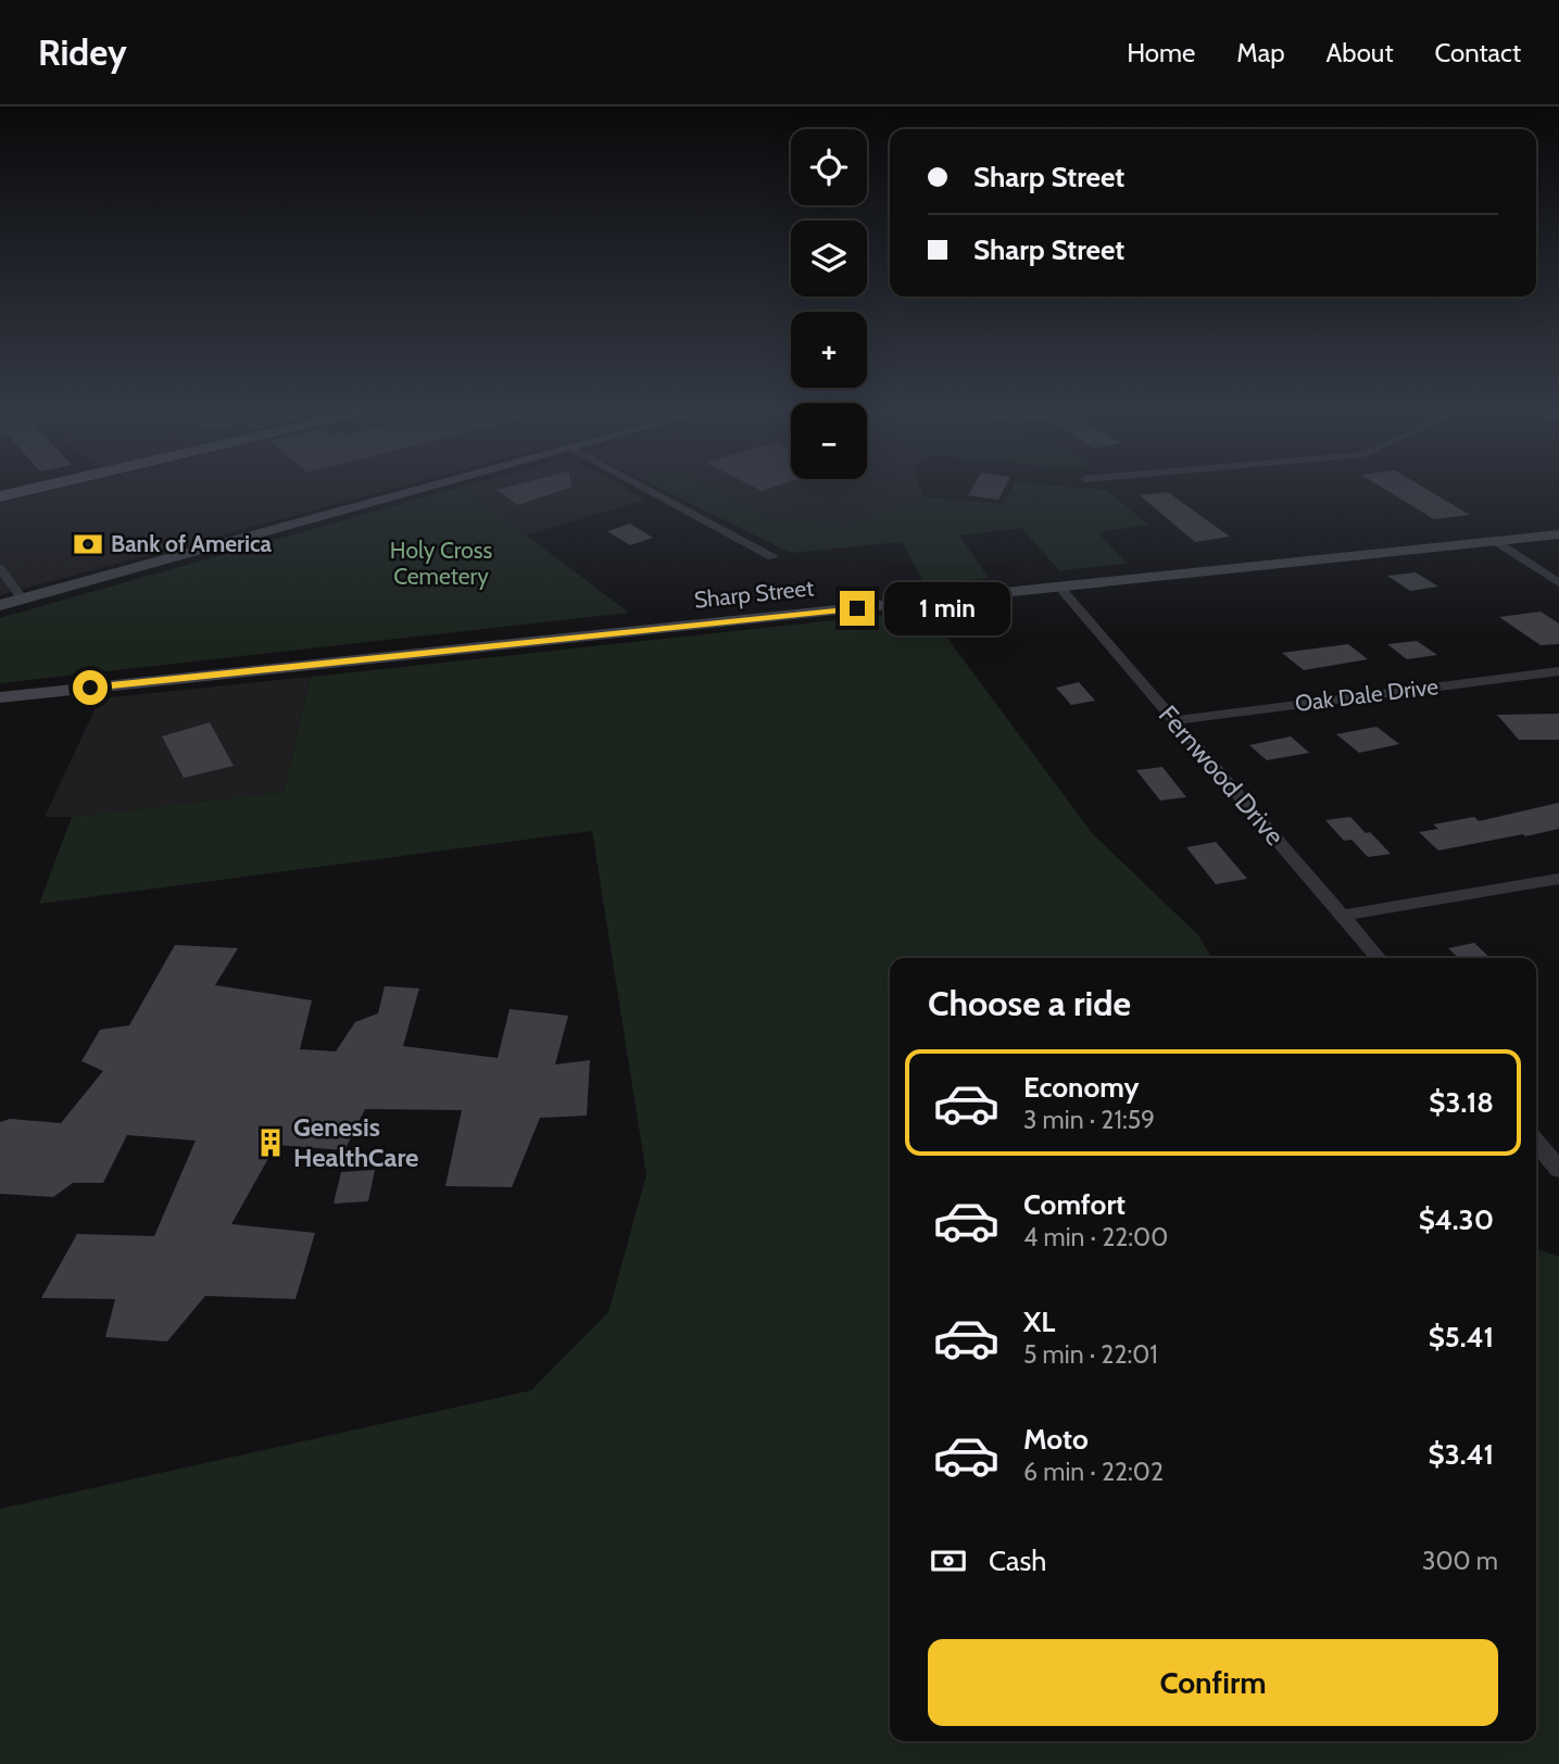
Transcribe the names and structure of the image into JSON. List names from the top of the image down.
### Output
{
  "streets": {
    "street": ["Sharp Street", "Oak Dale Drive", "Fernwood Drive"]
  },
  "crossings": [
    ["Sharp Street", "Fernwood Drive"],
    ["Oak Dale Drive", "Fernwood Drive"]
  ],
  "parks": ["Holy Cross Cemetery"],
  "places": {
    "bank": ["Bank of America"],
    "building": ["Genesis HealthCare"]
  },
  "page": {
    "header": "Ridey",
    "nav": [
      "Home",
      "Map",
      "About",
      "Contact"
    ],
    "map_buttons": ["+", "−"],
    "banner": ["Sharp Street", "Sharp Street"],
    "bubble": "1 min",
    "heading": "Choose a ride",
    "list": [
      {
        "name": "Economy",
        "note": "3 min · 21:59",
        "value": "$3.18"
      },
      {
        "name": "Comfort",
        "note": "4 min · 22:00",
        "value": "$4.30"
      },
      {
        "name": "XL",
        "note": "5 min · 22:01",
        "value": "$5.41"
      },
      {
        "name": "Moto",
        "note": "6 min · 22:02",
        "value": "$3.41"
      }
    ],
    "pay": ["Cash", "300 m"],
    "buttons": "Confirm"
  }
}
